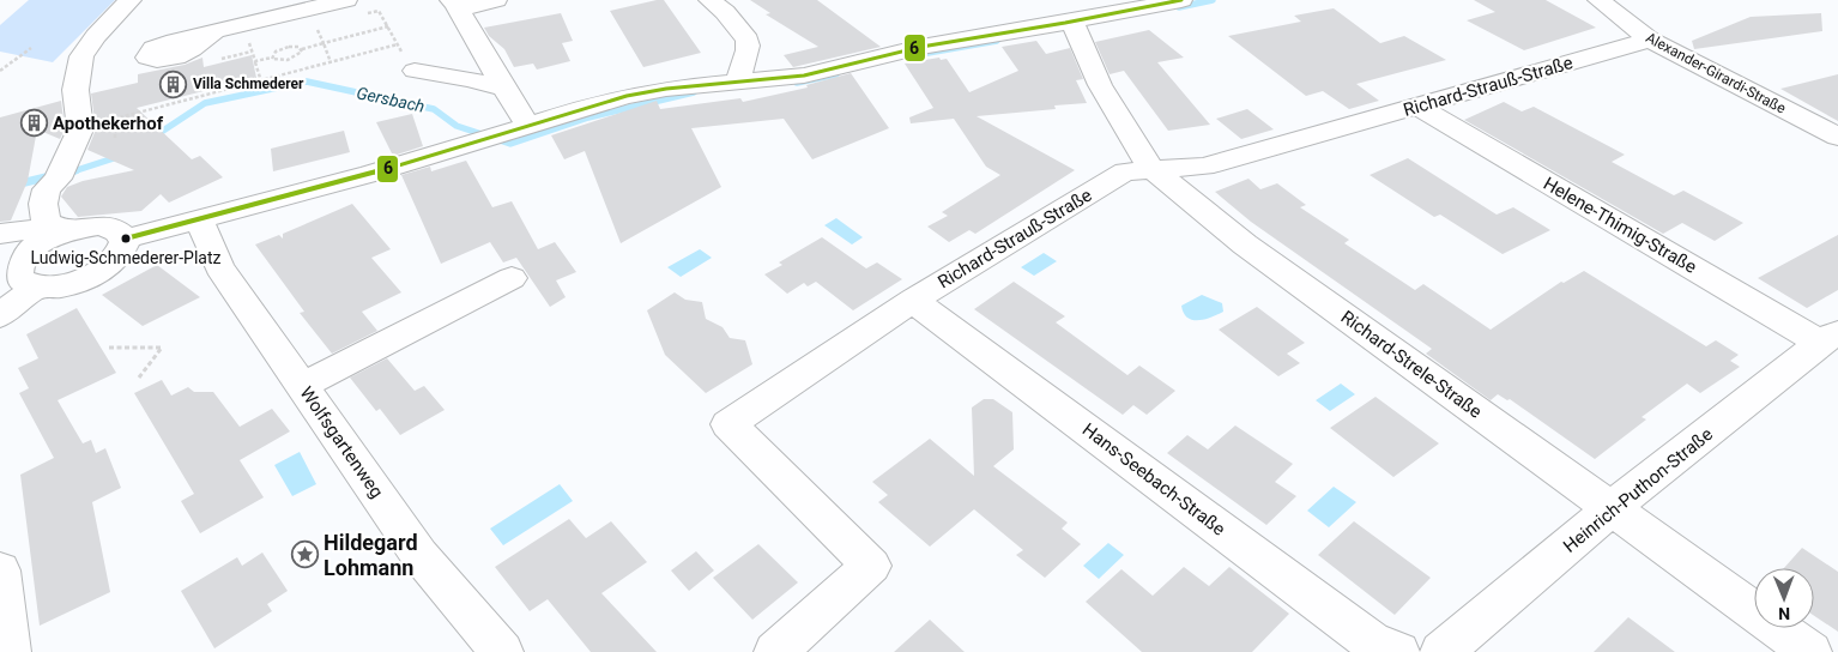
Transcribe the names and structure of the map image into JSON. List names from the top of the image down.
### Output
{
  "streets": {
    "street": [
      "Alexander-Girardi-Straße",
      "Richard-Strauß-Straße",
      "Helene-Thimig-Straße",
      "Richard-Strele-Straße",
      "Wolfsgartenweg",
      "Hans-Seebach-Straße",
      "Heinrich-Puthon-Straße"
    ]
  },
  "crossings": [
    ["Alexander-Girardi-Straße", "Richard-Strauß-Straße"],
    ["Richard-Strauß-Straße", "Helene-Thimig-Straße"],
    ["Richard-Strauß-Straße", "Richard-Strele-Straße"],
    ["Richard-Strauß-Straße", "Hans-Seebach-Straße"],
    ["Helene-Thimig-Straße", "Heinrich-Puthon-Straße"],
    ["Richard-Strele-Straße", "Heinrich-Puthon-Straße"]
  ],
  "water": ["Gersbach"],
  "places": {
    "building": ["Villa Schmederer", "Apothekerhof"],
    "other": ["Ludwig-Schmederer-Platz"],
    "place": ["Hildegard Lohmann"]
  },
  "lines": ["transit line 6"],
  "north": "bottom"
}
